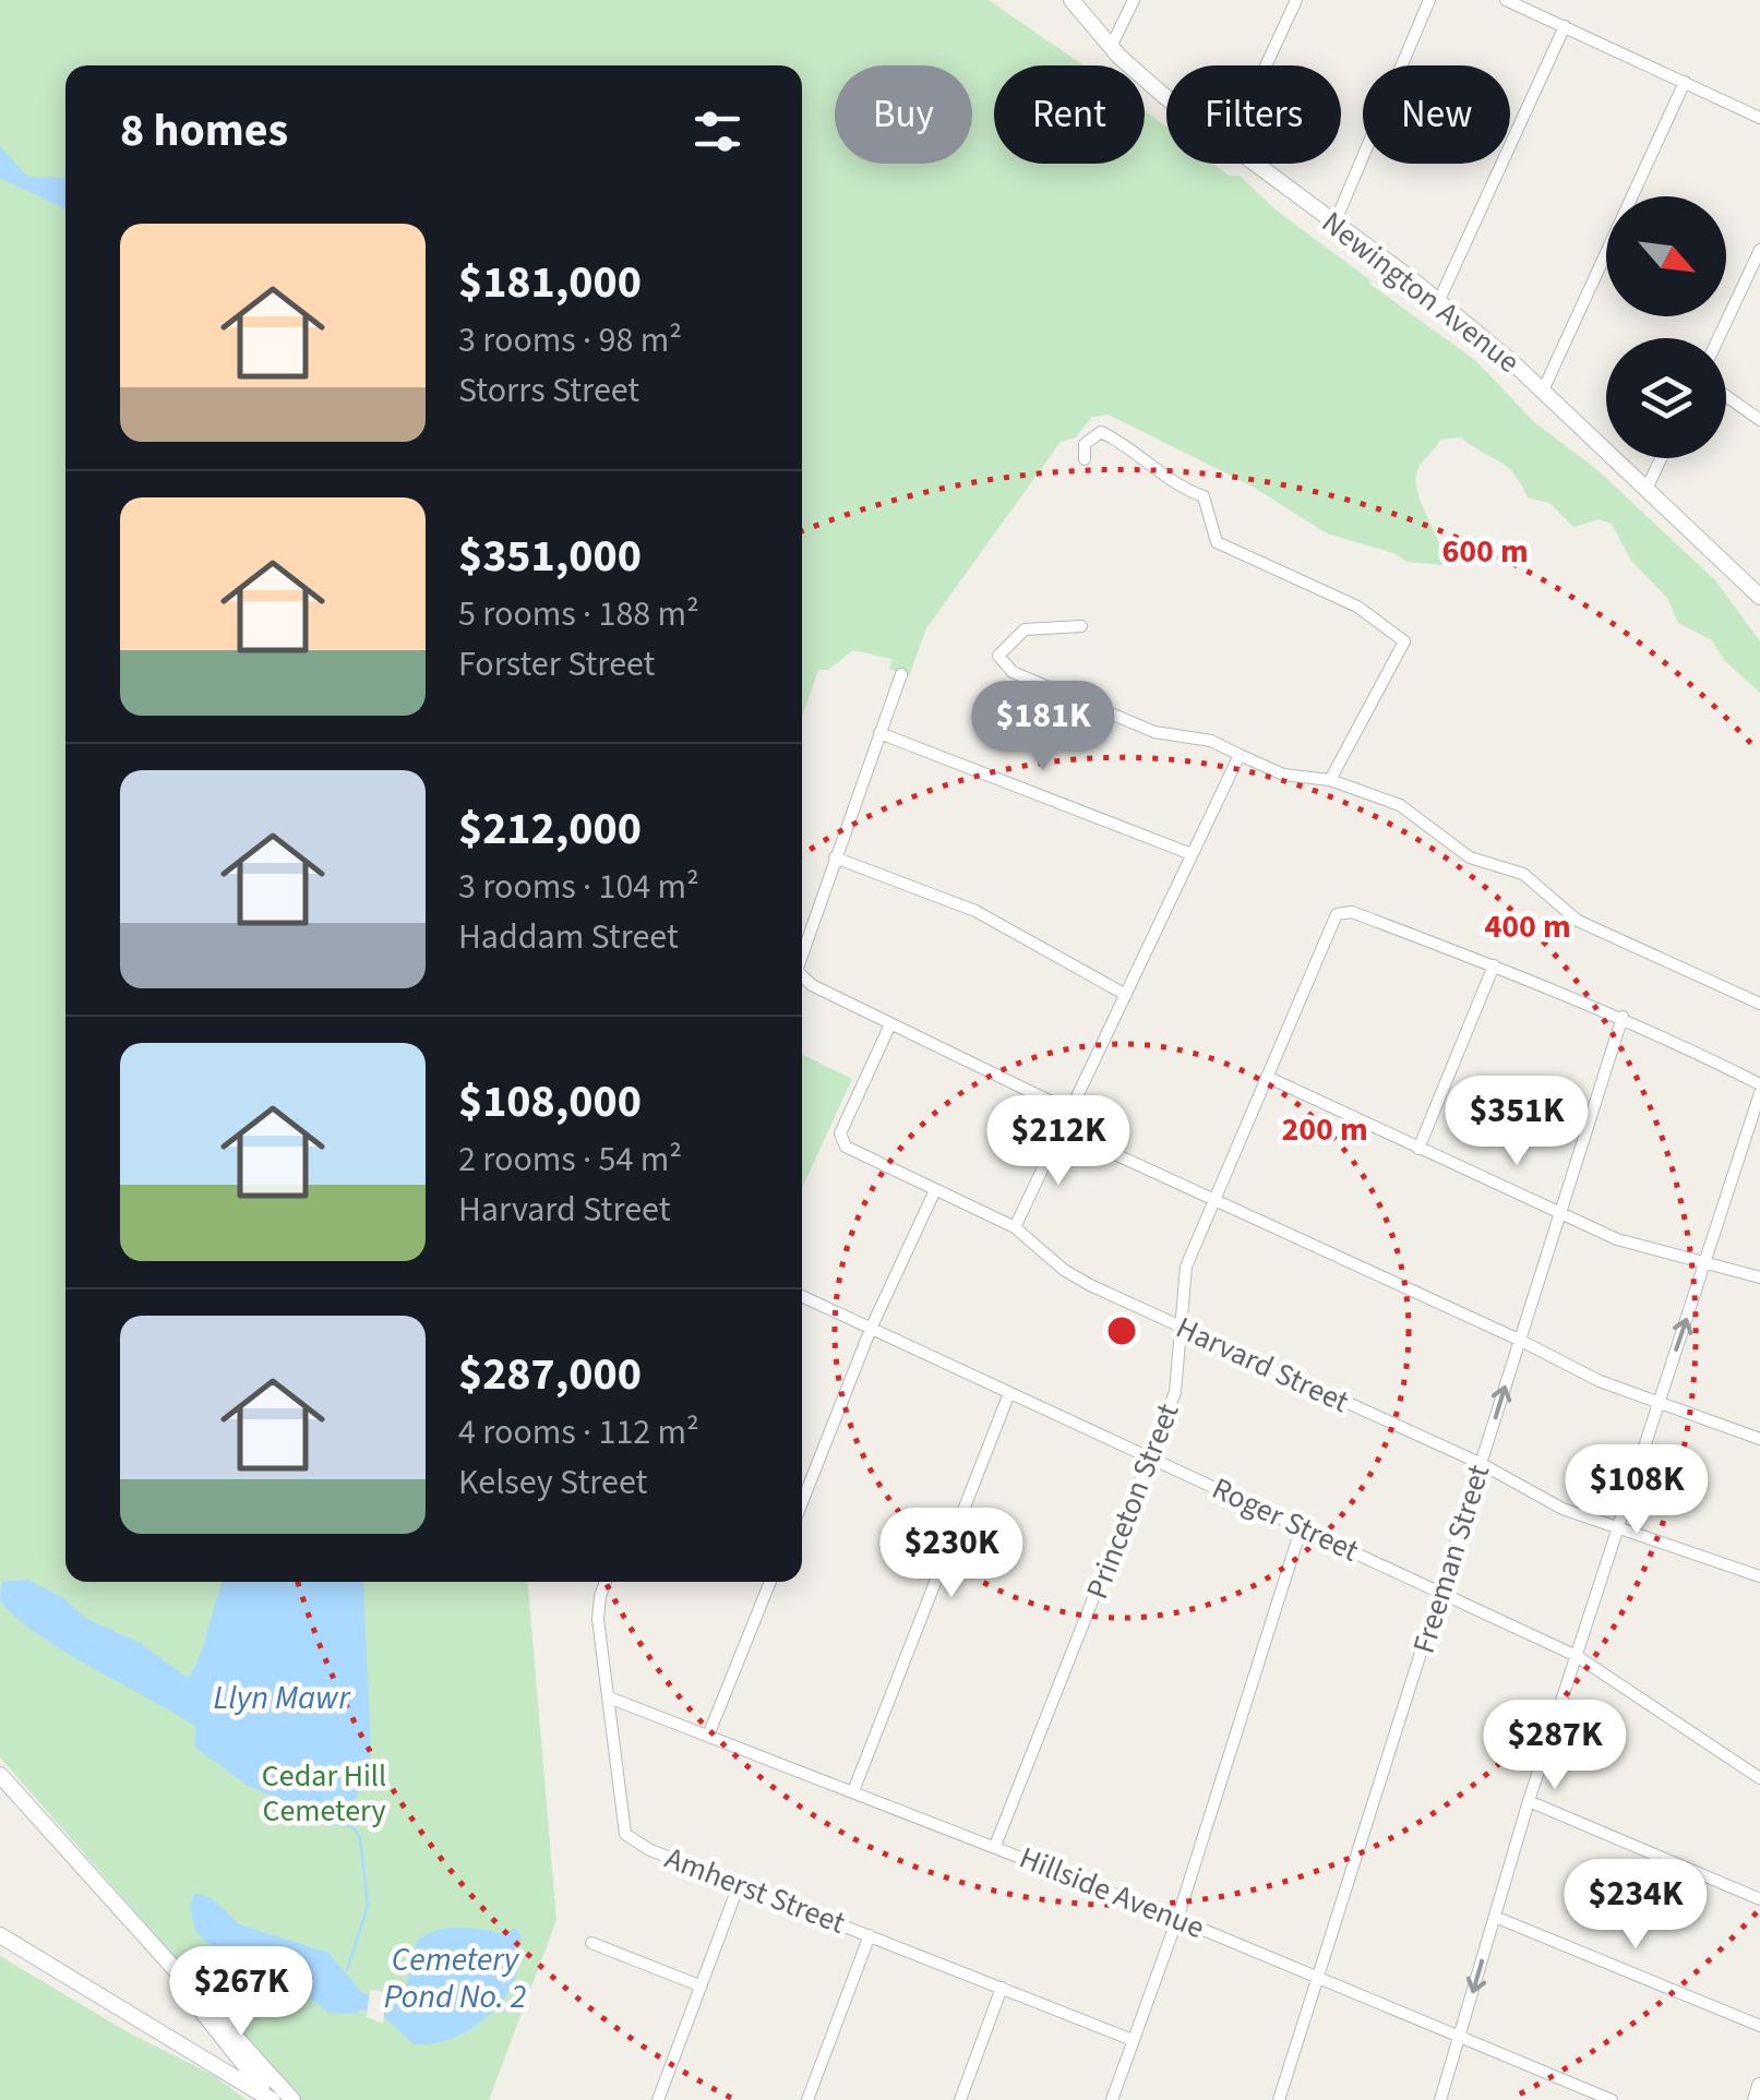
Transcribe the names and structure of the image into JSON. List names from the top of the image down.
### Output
{
  "streets": {
    "main road": ["Newington Avenue"],
    "street": [
      "Harvard Street",
      "Princeton Street",
      "Roger Street",
      "Freeman Street",
      "Amherst Street",
      "Hillside Avenue"
    ]
  },
  "crossings": [
    ["Harvard Street", "Princeton Street"],
    ["Harvard Street", "Freeman Street"],
    ["Princeton Street", "Roger Street"],
    ["Princeton Street", "Hillside Avenue"],
    ["Roger Street", "Freeman Street"],
    ["Freeman Street", "Hillside Avenue"],
    ["Amherst Street", "Hillside Avenue"]
  ],
  "water": ["Llyn Mawr", "Cemetery Pond No. 2"],
  "parks": ["Cedar Hill Cemetery"],
  "north": "bottom right",
  "page": {
    "chip": [
      "Buy",
      "Rent",
      "Filters",
      "New"
    ],
    "heading": "8 homes",
    "list": [
      {
        "name": "$181,000",
        "note": "3 rooms · 98 m² · Storrs Street"
      },
      {
        "name": "$351,000",
        "note": "5 rooms · 188 m² · Forster Street"
      },
      {
        "name": "$212,000",
        "note": "3 rooms · 104 m² · Haddam Street"
      },
      {
        "name": "$108,000",
        "note": "2 rooms · 54 m² · Harvard Street"
      },
      {
        "name": "$287,000",
        "note": "4 rooms · 112 m² · Kelsey Street"
      }
    ],
    "price": [
      "$181K",
      "$351K",
      "$212K",
      "$108K",
      "$230K",
      "$287K",
      "$234K",
      "$267K"
    ]
  },
  "rings": ["600 m", "400 m", "200 m"]
}
